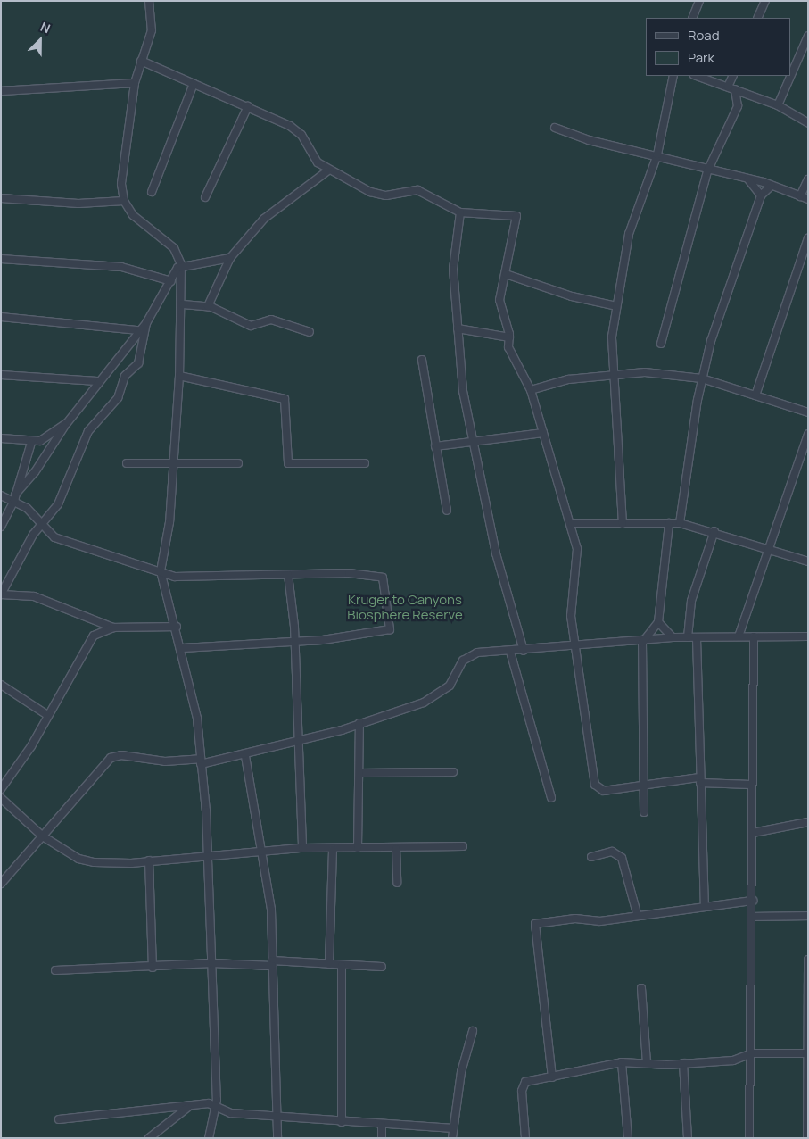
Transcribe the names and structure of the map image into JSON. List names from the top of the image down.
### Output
{
  "parks": ["Kruger to Canyons Biosphere Reserve"],
  "legend": ["Road", "Park"],
  "north": "top right"
}
